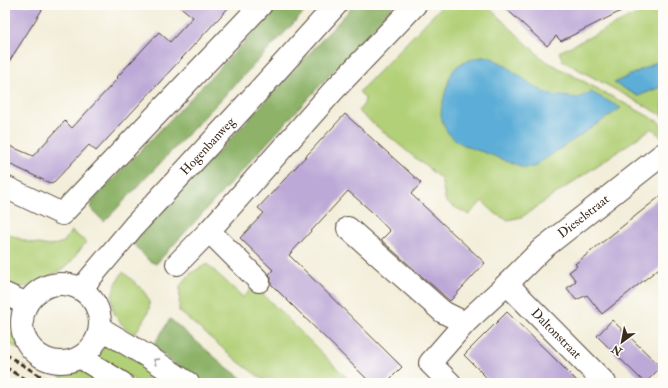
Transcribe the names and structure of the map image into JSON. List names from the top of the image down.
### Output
{
  "streets": {
    "street": ["Hogenbanweg", "Dieselstraat", "Daltonstraat"]
  },
  "crossings": [
    ["Dieselstraat", "Daltonstraat"]
  ],
  "north": "bottom left"
}
